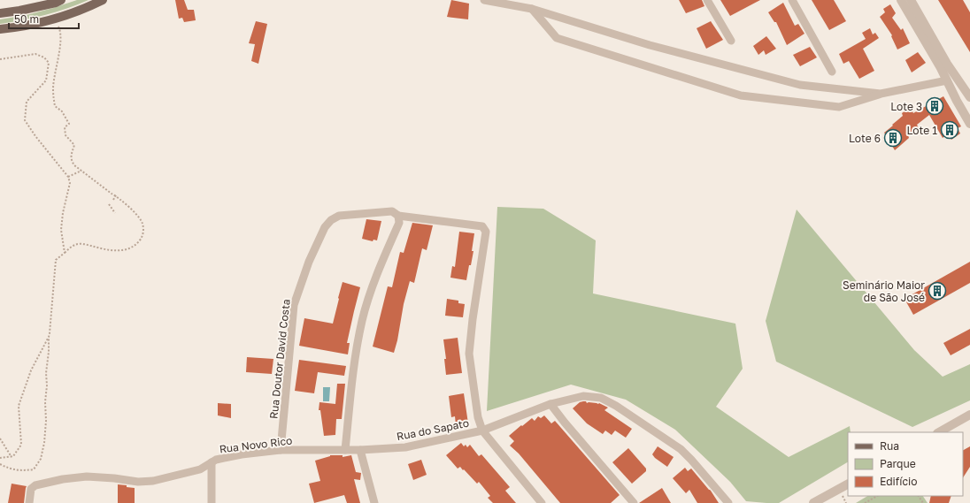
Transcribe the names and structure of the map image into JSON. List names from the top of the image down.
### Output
{
  "streets": {
    "street": ["Rua Doutor David Costa", "Rua do Sapato", "Rua Novo Rico"]
  },
  "crossings": [
    ["Rua Doutor David Costa", "Rua do Sapato"],
    ["Rua Doutor David Costa", "Rua Novo Rico"],
    ["Rua do Sapato", "Rua Novo Rico"]
  ],
  "places": {
    "building": [
      "Lote 3",
      "Lote 1",
      "Lote 6",
      "Seminário Maior de São José"
    ]
  },
  "legend": ["Rua", "Parque", "Edifício"],
  "scale_bar": "50 m"
}
